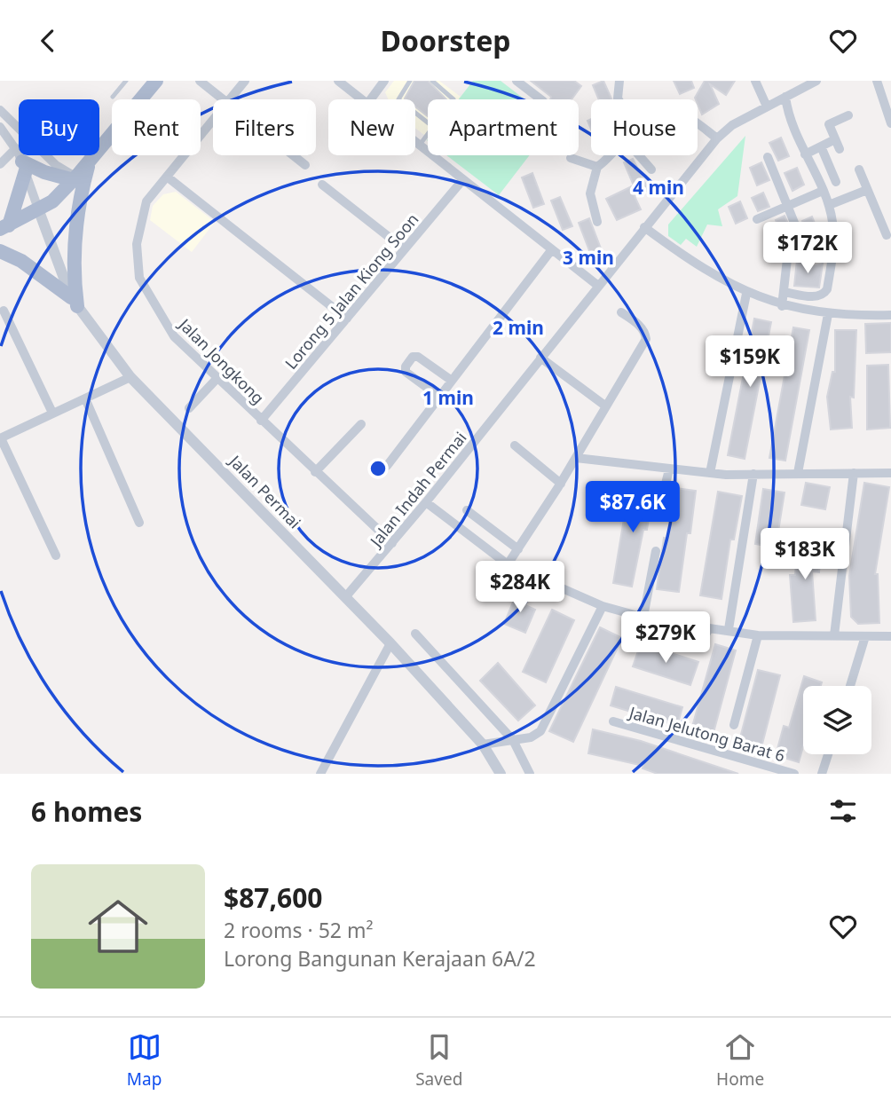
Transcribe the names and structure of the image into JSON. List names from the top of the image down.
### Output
{
  "streets": {
    "street": [
      "Lorong 5 Jalan Kiong Soon",
      "Jalan Jongkong",
      "Jalan Indah Permai",
      "Jalan Permai",
      "Jalan Jelutong Barat 6"
    ]
  },
  "crossings": [
    ["Lorong 5 Jalan Kiong Soon", "Jalan Jongkong"],
    ["Jalan Jongkong", "Jalan Indah Permai"],
    ["Jalan Indah Permai", "Jalan Permai"]
  ],
  "page": {
    "header": "Doorstep",
    "chip": [
      "Buy",
      "Rent",
      "Filters",
      "New",
      "Apartment",
      "House"
    ],
    "price": [
      "$172K",
      "$159K",
      "$87.6K",
      "$183K",
      "$284K",
      "$279K"
    ],
    "heading": "6 homes",
    "list": [
      {
        "name": "$87,600",
        "note": "2 rooms · 52 m² · Lorong Bangunan Kerajaan 6A/2"
      }
    ],
    "tabs": ["Map", "Saved", "Home"]
  },
  "rings": [
    "4 min",
    "3 min",
    "2 min",
    "1 min"
  ]
}
